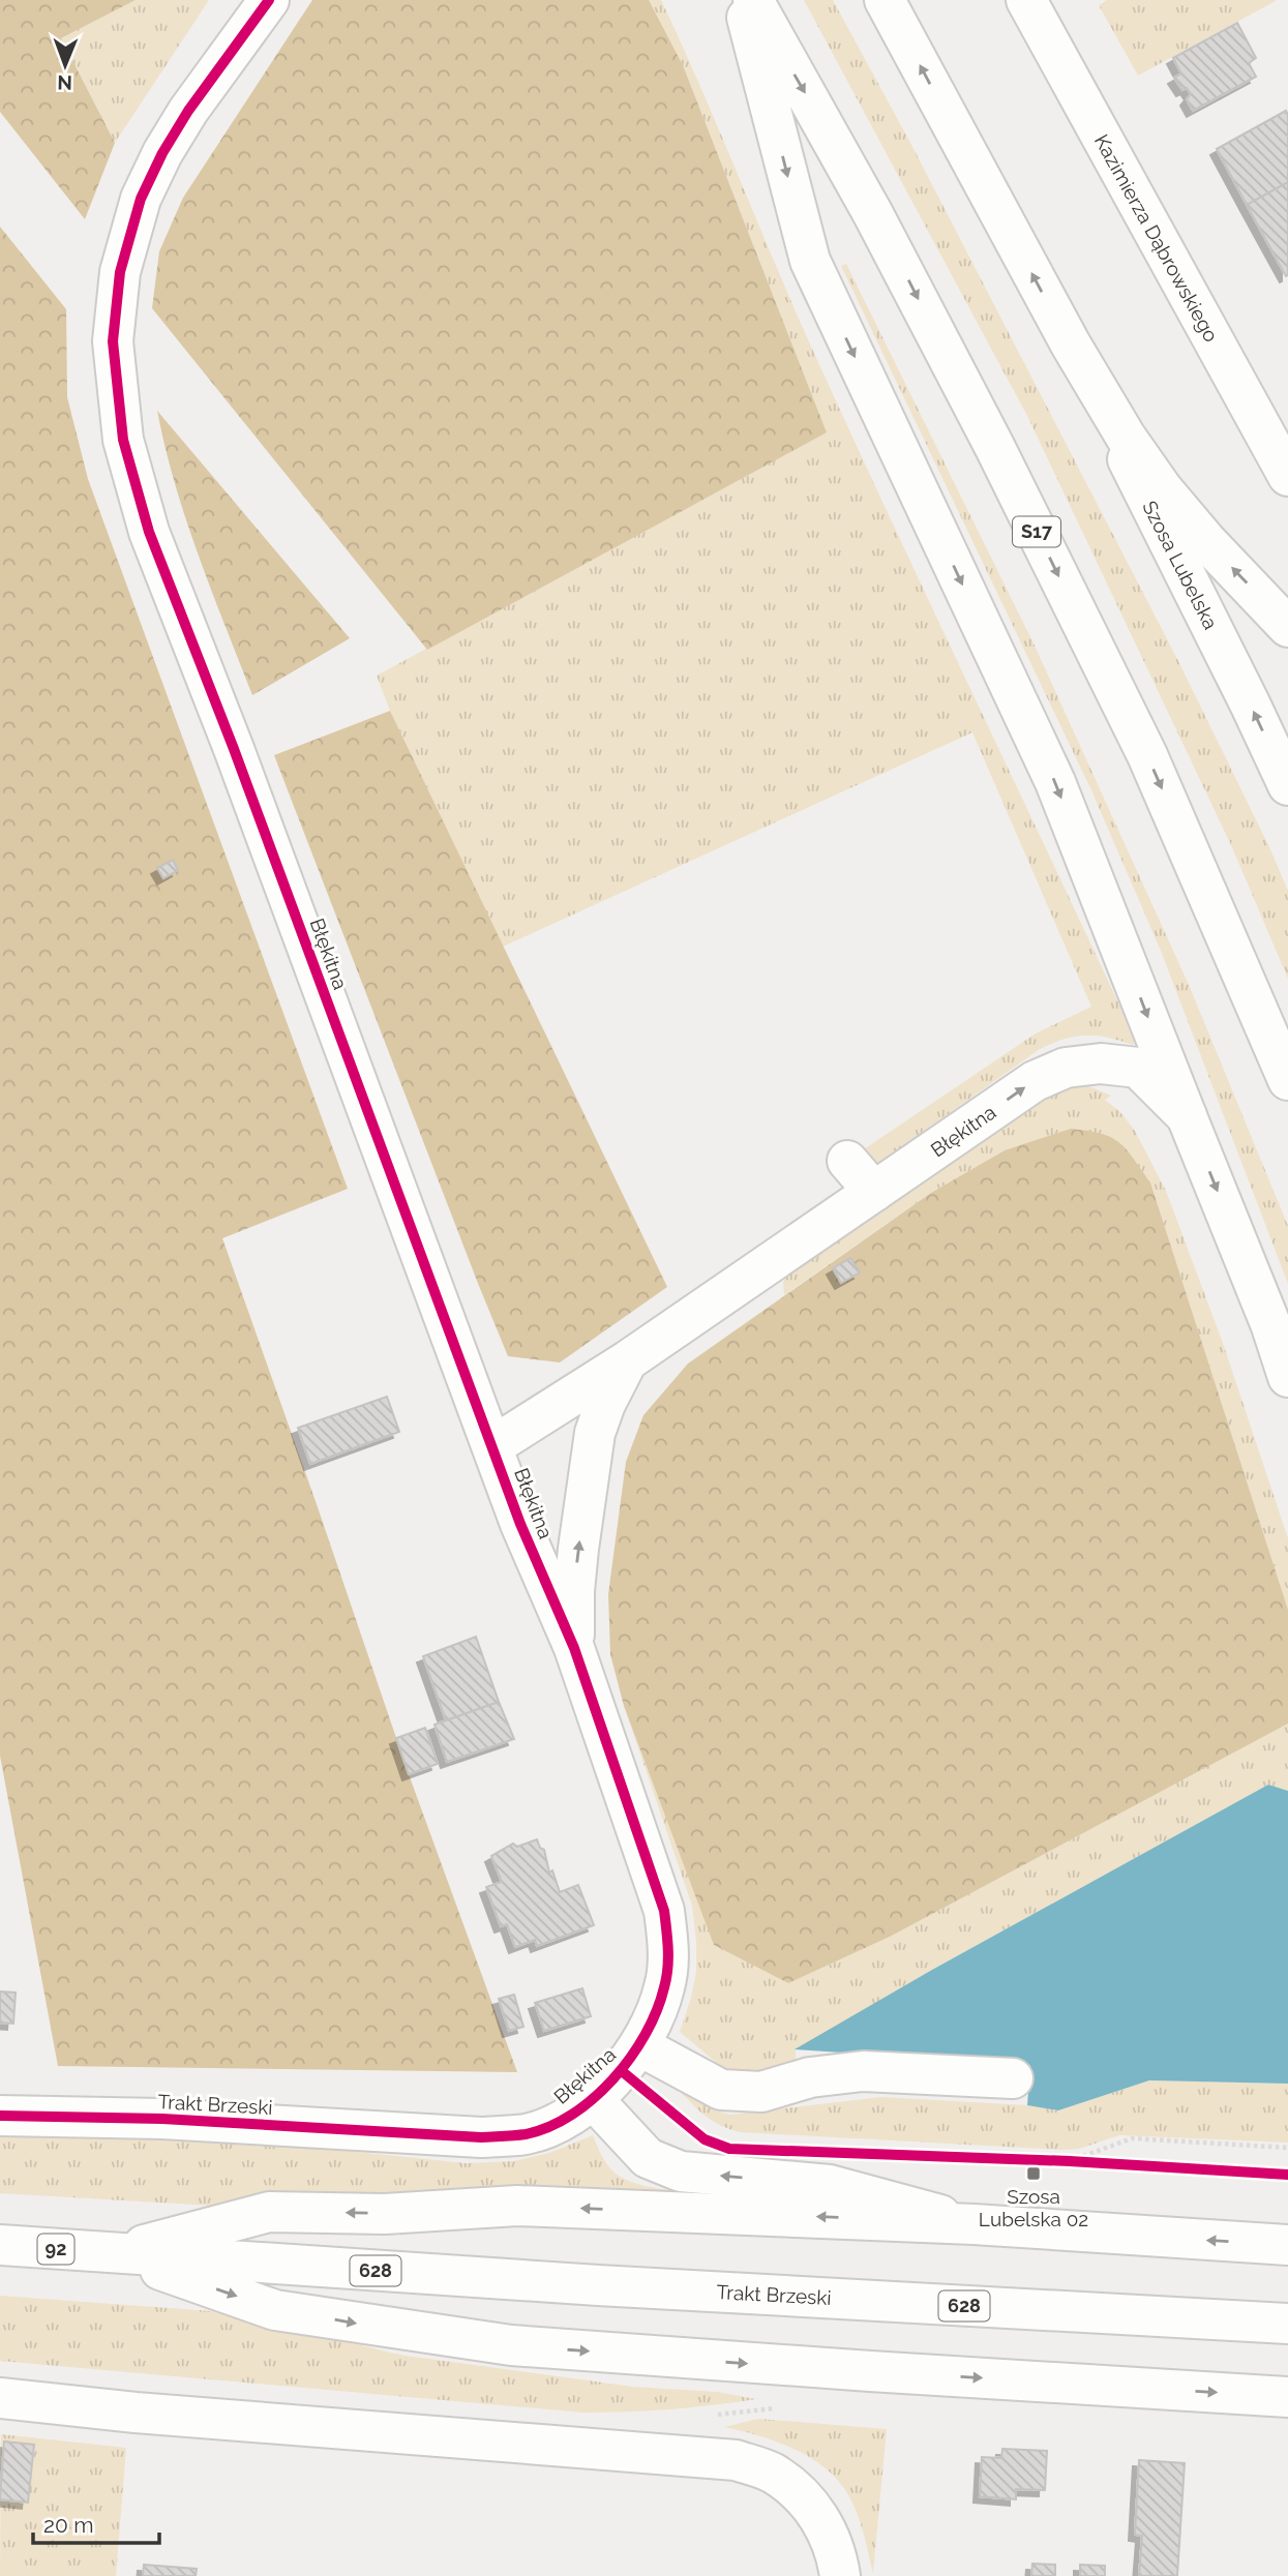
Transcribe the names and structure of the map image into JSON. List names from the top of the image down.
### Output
{
  "streets": {
    "main road": [
      "Kazimierza Dąbrowskiego",
      "S17",
      "Szosa Lubelska",
      "Błękitna",
      "Trakt Brzeski",
      "92",
      "628"
    ]
  },
  "crossings": [
    ["Błękitna", "Trakt Brzeski"]
  ],
  "places": {
    "transit": ["Szosa Lubelska 02"]
  },
  "scale_bar": "20 m",
  "north": "bottom"
}
